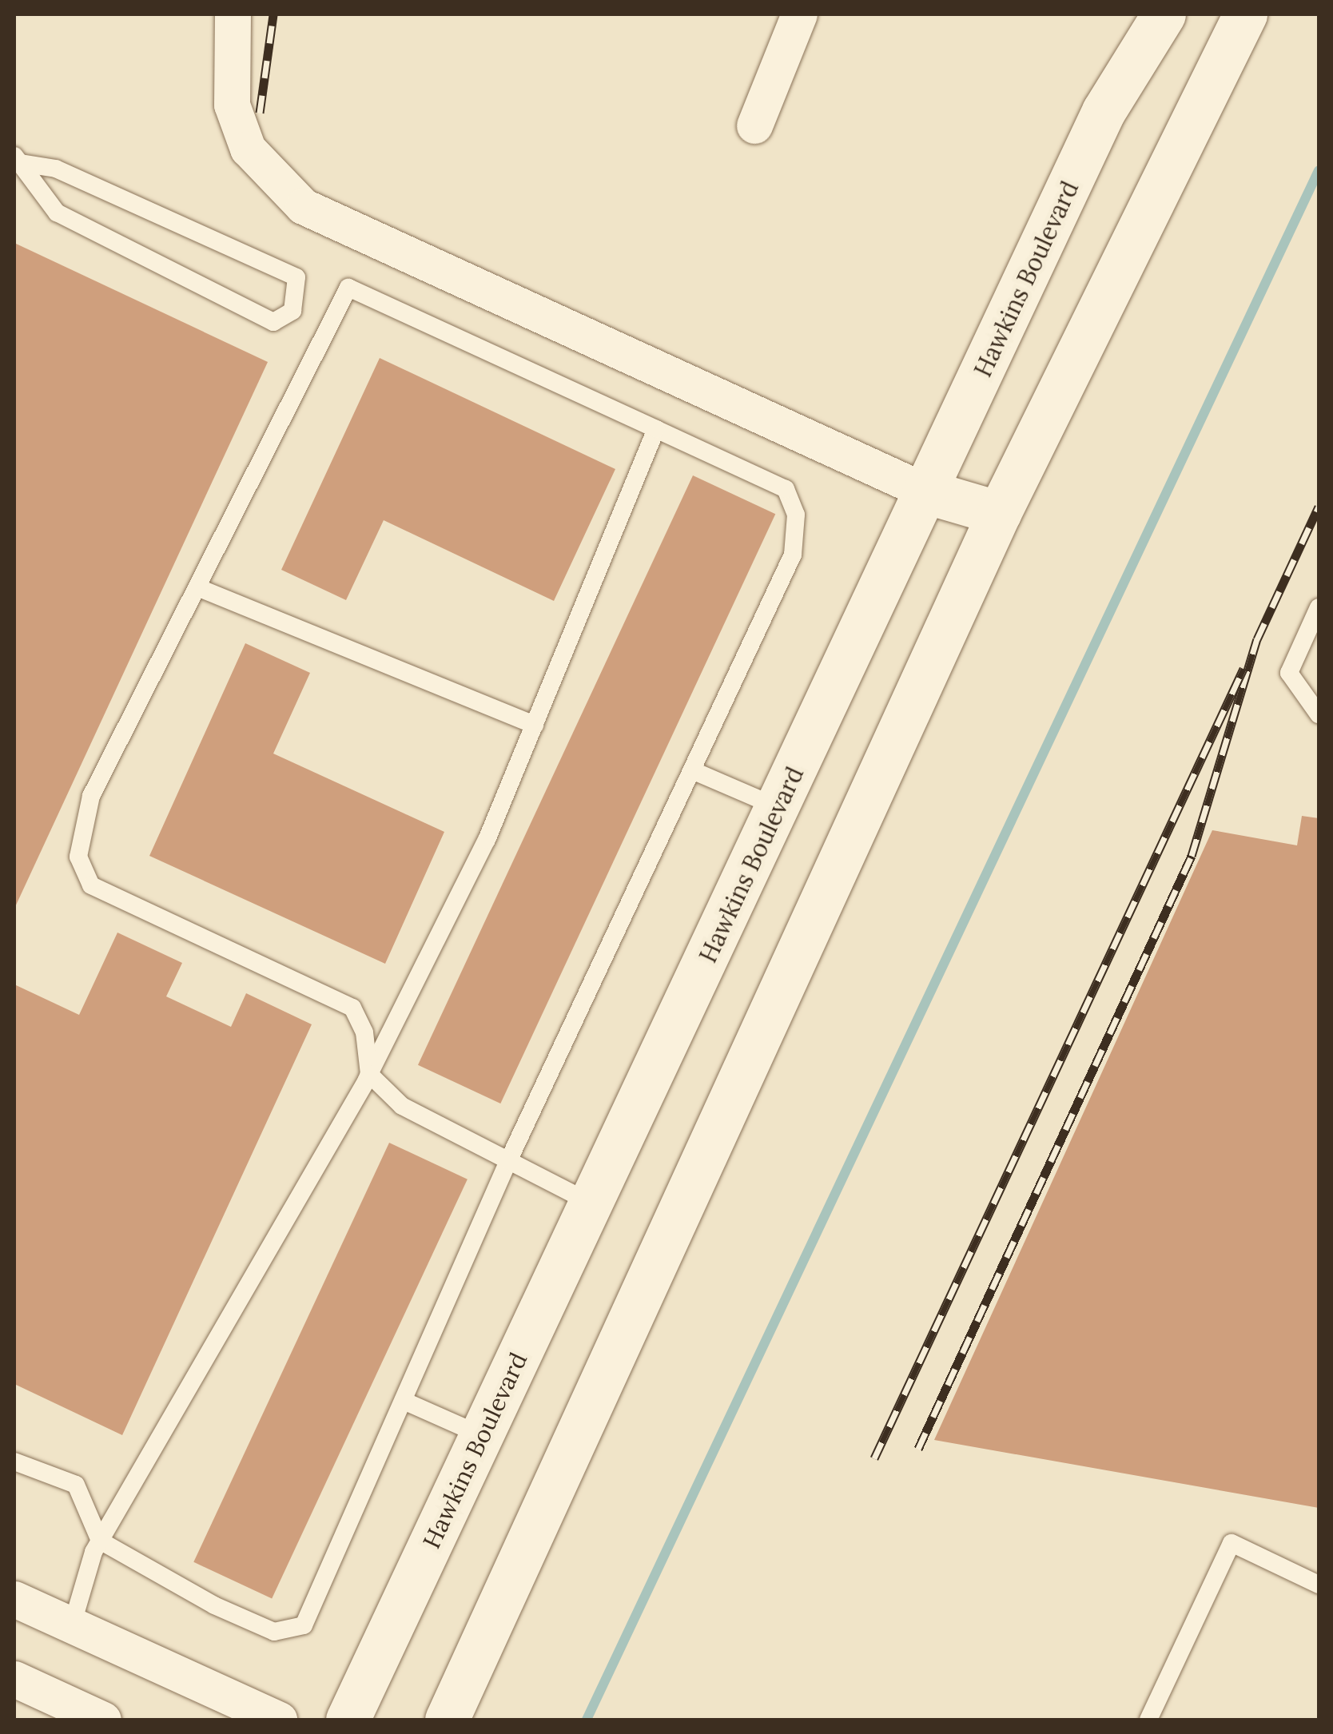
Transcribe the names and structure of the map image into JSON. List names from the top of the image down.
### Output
{
  "streets": {
    "main road": ["Hawkins Boulevard"]
  }
}
